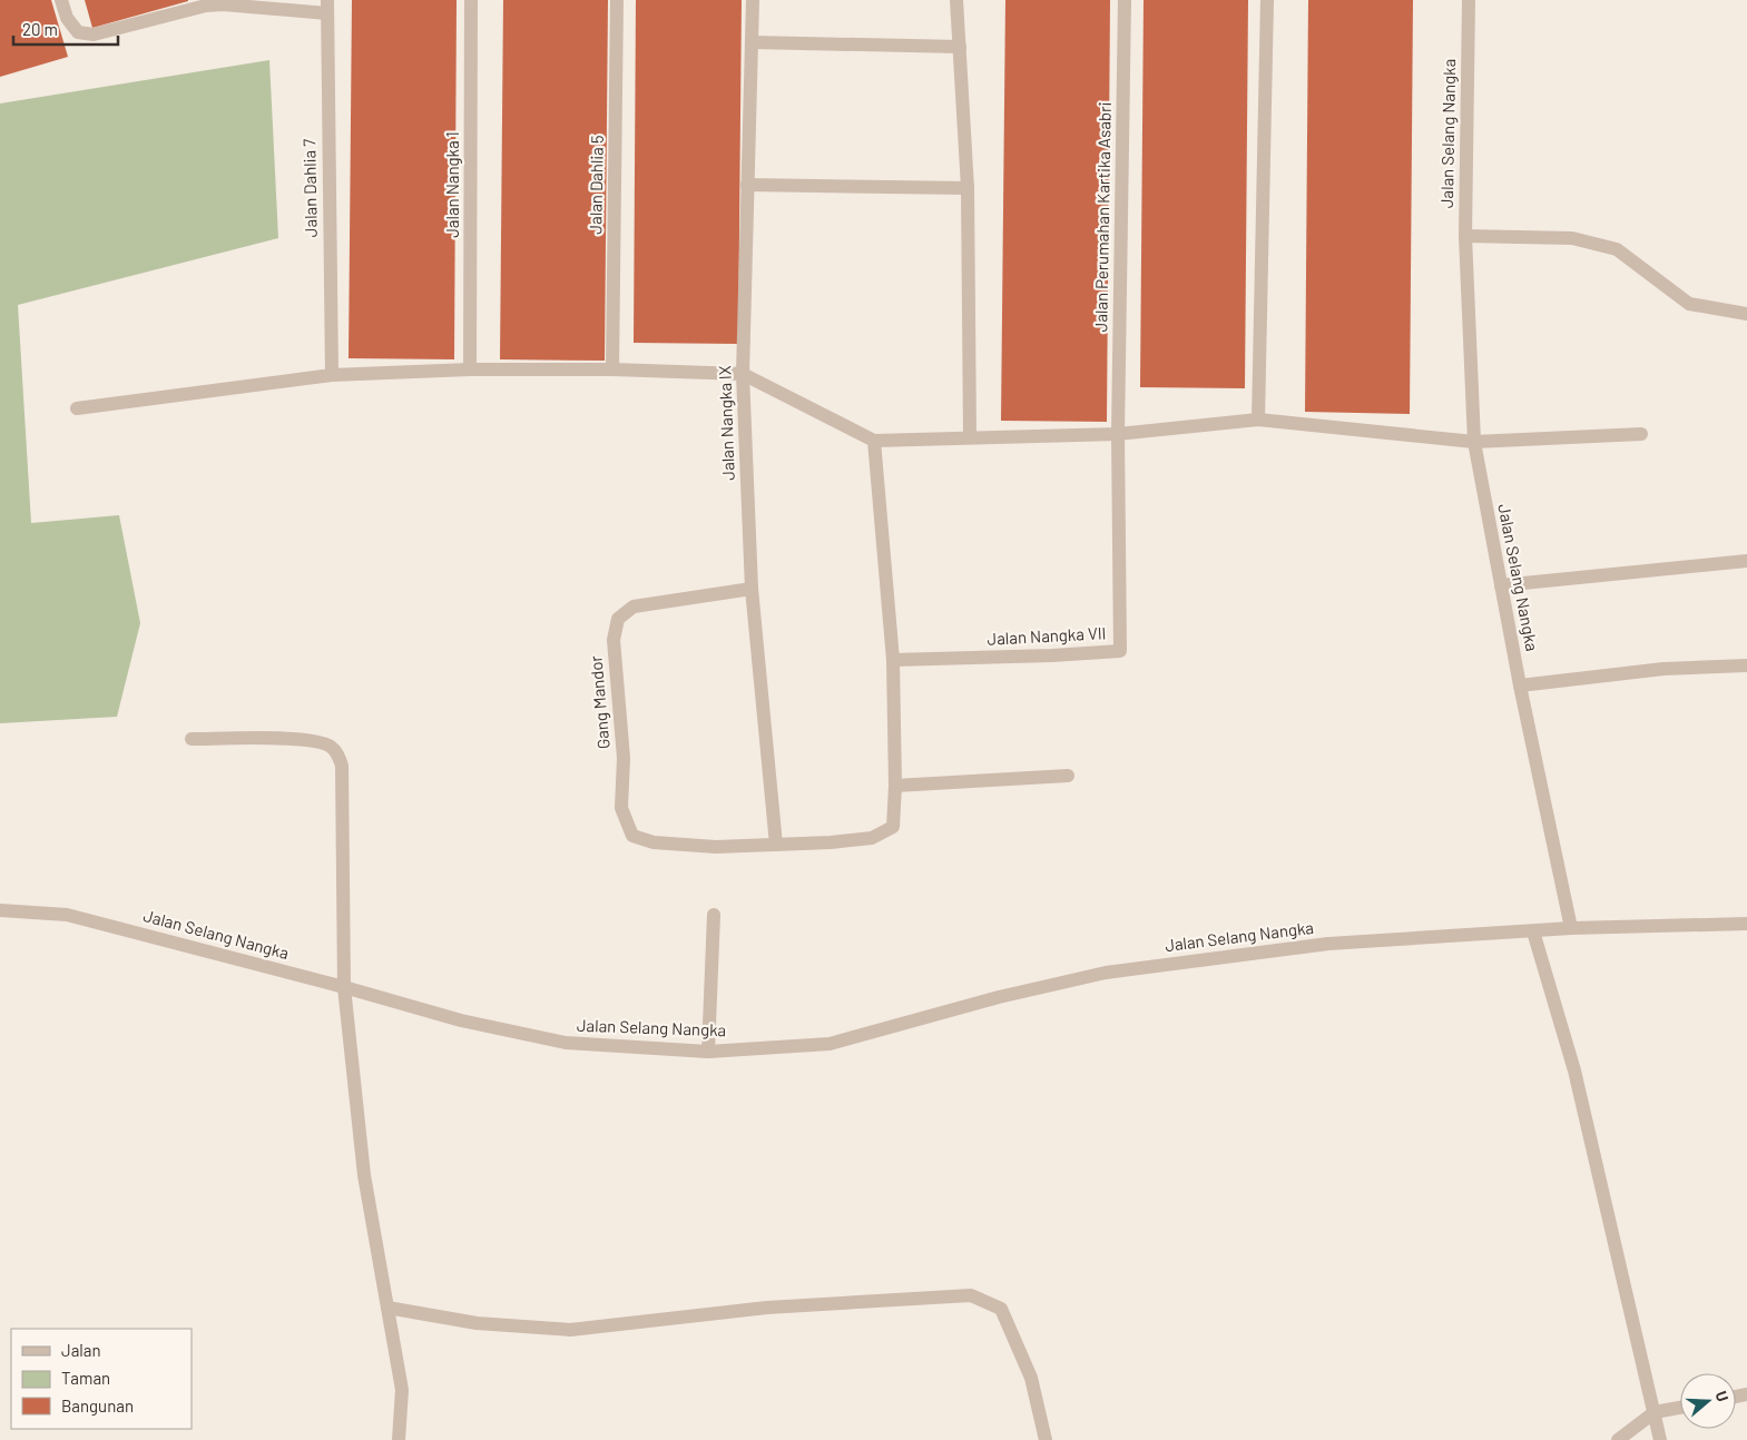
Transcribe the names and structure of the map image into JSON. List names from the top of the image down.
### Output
{
  "streets": {
    "street": [
      "Jalan Selang Nangka",
      "Jalan Nangka 1",
      "Jalan Dahlia 5",
      "Jalan Dahlia 7",
      "Jalan Perumahan Kartika Asabri",
      "Jalan Nangka IX",
      "Jalan Nangka VII",
      "Gang Mandor"
    ]
  },
  "crossings": [
    ["Jalan Perumahan Kartika Asabri", "Jalan Nangka VII"],
    ["Jalan Nangka IX", "Gang Mandor"]
  ],
  "legend": ["Jalan", "Taman", "Bangunan"],
  "scale_bar": "20 m",
  "north": "right"
}
